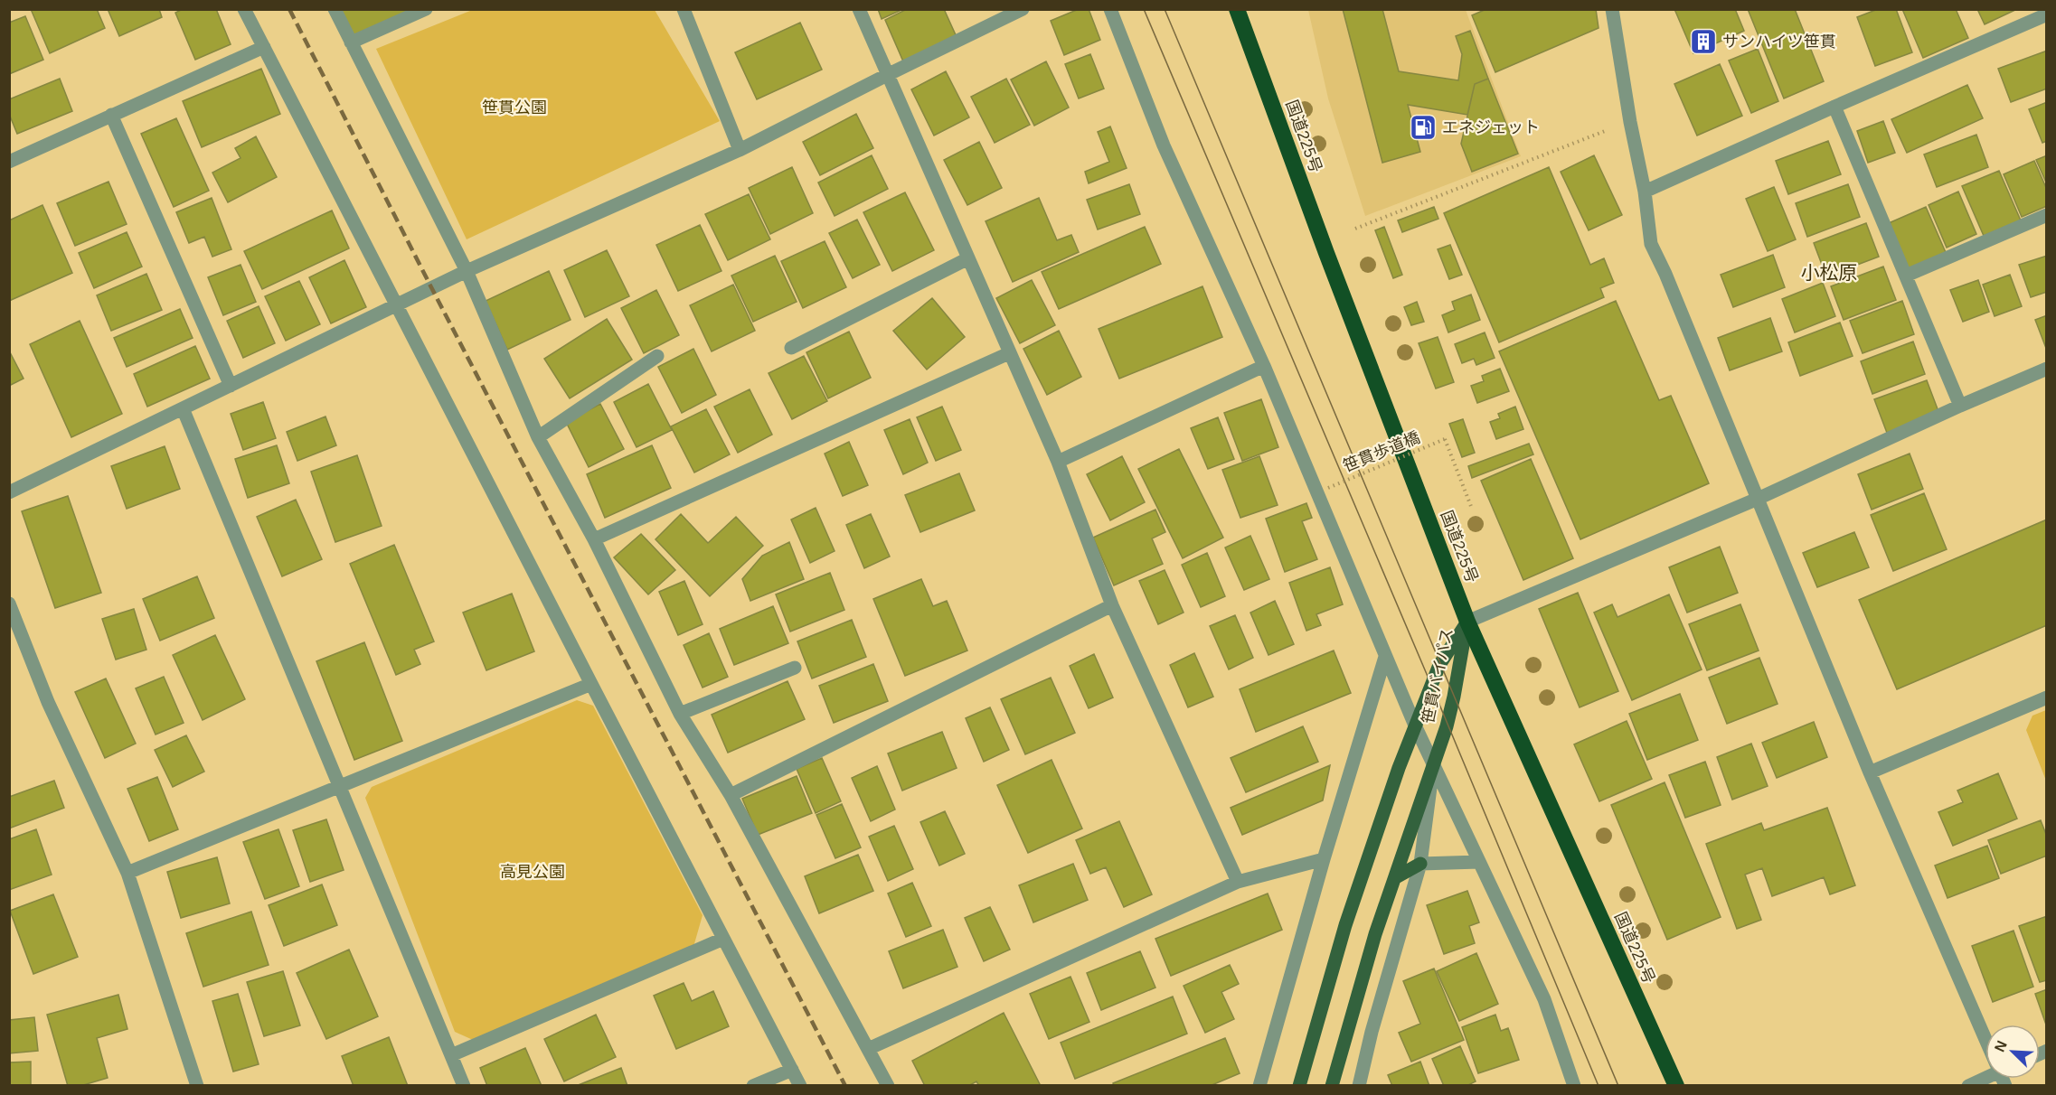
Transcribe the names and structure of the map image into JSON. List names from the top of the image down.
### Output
{
  "streets": {
    "highway": ["国道225号"],
    "main road": ["笹貫バイパス"],
    "path": ["笹貫歩道橋"]
  },
  "crossings": [
    ["国道225号", "笹貫バイパス"]
  ],
  "districts": ["小松原"],
  "parks": ["笹貫公園", "高見公園"],
  "places": {
    "building": ["サンハイツ笹貫"],
    "fuel station": ["エネジェット"]
  },
  "north": "top left"
}
